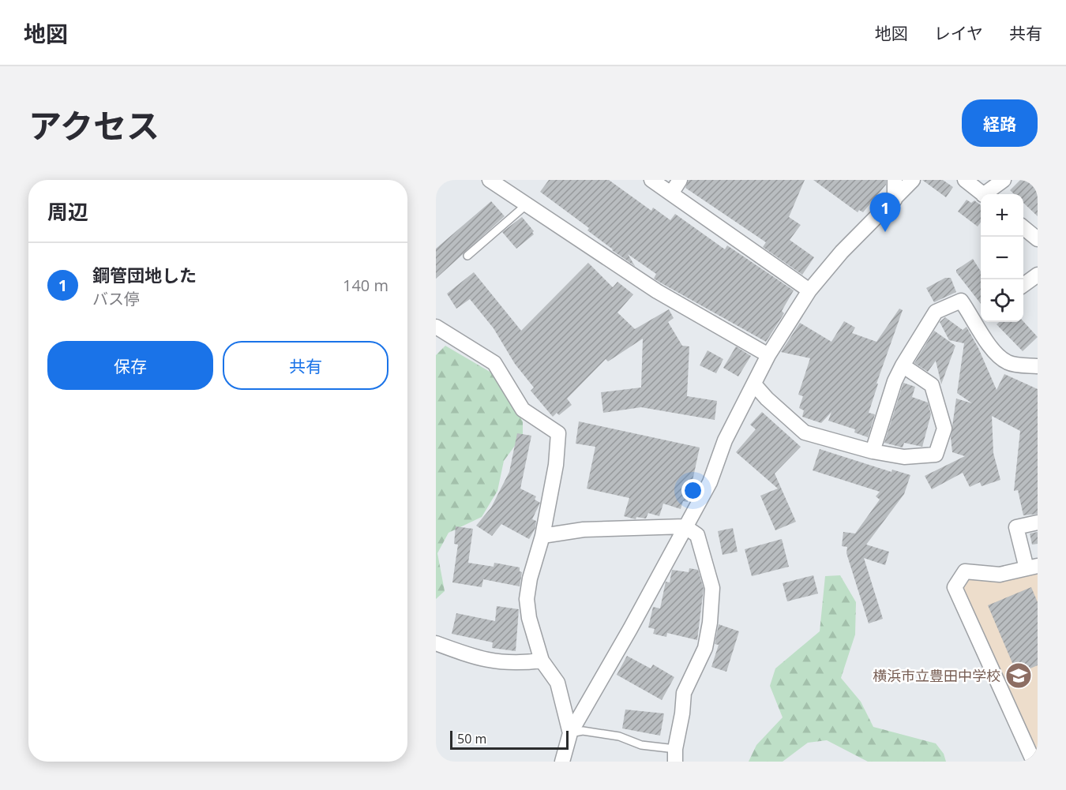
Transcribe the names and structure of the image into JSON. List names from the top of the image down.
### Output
{
  "places": {
    "school or university": ["横浜市立豊田中学校"]
  },
  "scale_bar": "50 m",
  "page": {
    "header": "地図",
    "nav": ["地図", "レイヤ", "共有"],
    "title": "アクセス",
    "buttons": [
      "経路",
      ["保存", "共有"]
    ],
    "heading": "周辺",
    "pins": "1",
    "map_buttons": ["+", "−"],
    "list": [
      {
        "mark": "1",
        "name": "鋼管団地した",
        "note": "バス停",
        "value": "140 m"
      }
    ],
    "scale": "50 m"
  }
}
